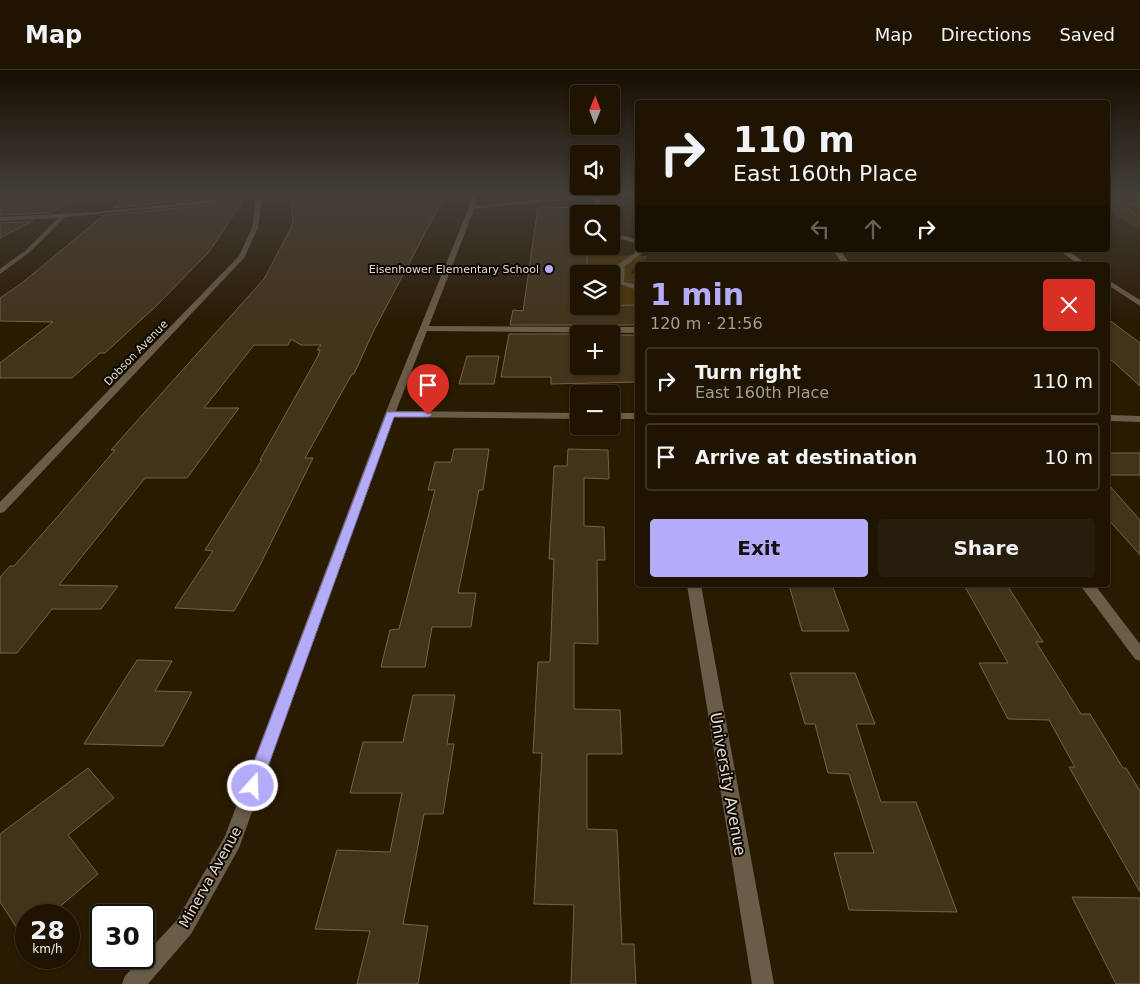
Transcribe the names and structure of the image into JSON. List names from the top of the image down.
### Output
{
  "streets": {
    "street": ["Dobson Avenue", "University Avenue", "Minerva Avenue"]
  },
  "places": ["Eisenhower Elementary School"],
  "north": "top",
  "page": {
    "header": "Map",
    "nav": ["Map", "Directions", "Saved"],
    "map_buttons": ["+", "−"],
    "turn": ["110 m", "East 160th Place"],
    "heading": ["1 min", "120 m · 21:56"],
    "list": [
      {
        "name": "Turn right",
        "note": "East 160th Place",
        "value": "110 m"
      },
      {
        "name": "Arrive at destination",
        "value": "10 m"
      }
    ],
    "buttons": ["Exit", "Share"],
    "speed": "28 km/h",
    "limit": "30"
  }
}
